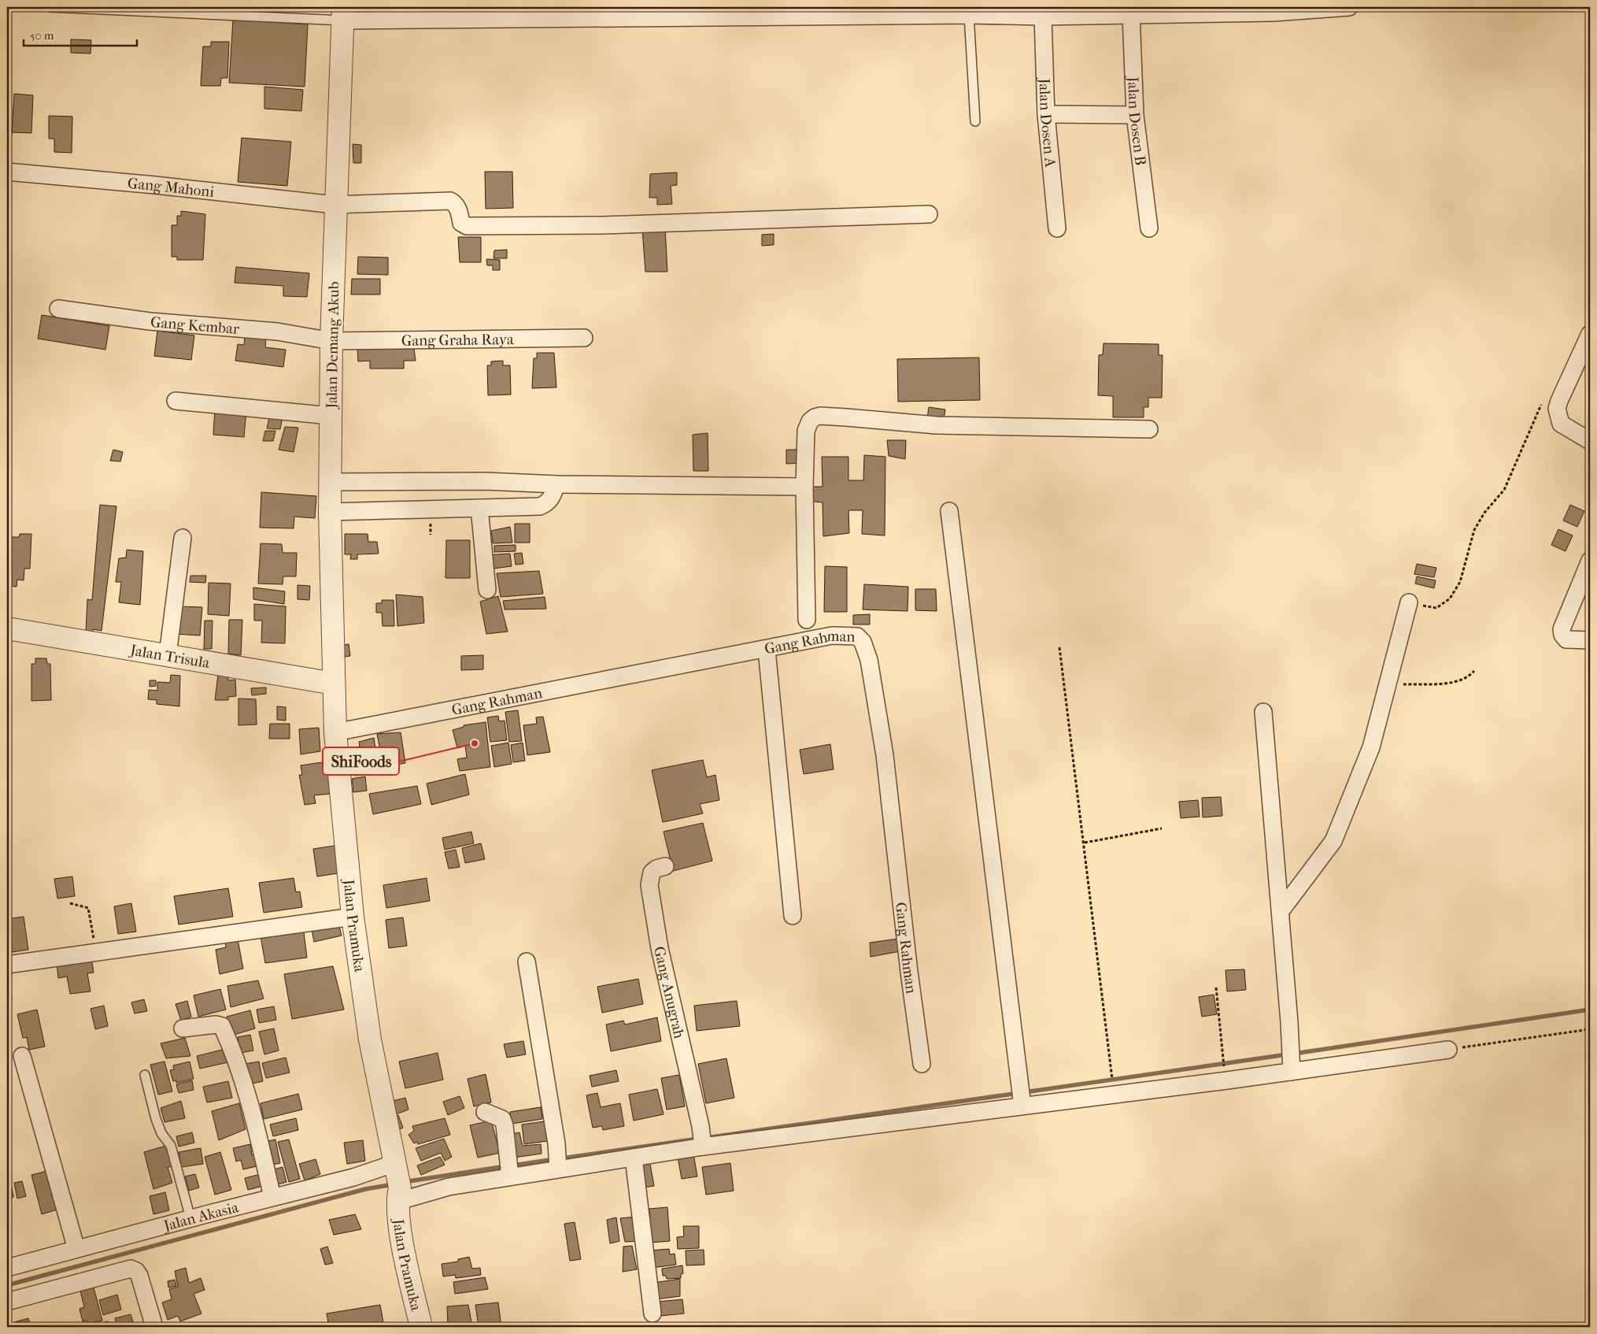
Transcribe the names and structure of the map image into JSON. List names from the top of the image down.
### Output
{
  "streets": {
    "street": [
      "Jalan Dosen B",
      "Jalan Dosen A",
      "Gang Mahoni",
      "Gang Kembar",
      "Gang Graha Raya",
      "Jalan Demang Akub",
      "Gang Rahman",
      "Jalan Trisula",
      "Jalan Pramuka",
      "Gang Anugrah",
      "Jalan Akasia"
    ]
  },
  "crossings": [
    ["Gang Mahoni", "Jalan Demang Akub"],
    ["Gang Kembar", "Gang Graha Raya"],
    ["Gang Kembar", "Jalan Demang Akub"],
    ["Gang Graha Raya", "Jalan Demang Akub"],
    ["Jalan Demang Akub", "Jalan Trisula"],
    ["Jalan Demang Akub", "Jalan Pramuka"],
    ["Gang Rahman", "Jalan Pramuka"],
    ["Jalan Trisula", "Jalan Pramuka"],
    ["Jalan Pramuka", "Jalan Akasia"],
    ["Gang Anugrah", "Jalan Akasia"]
  ],
  "places": ["ShiFoods"],
  "scale_bar": "50 m"
}
